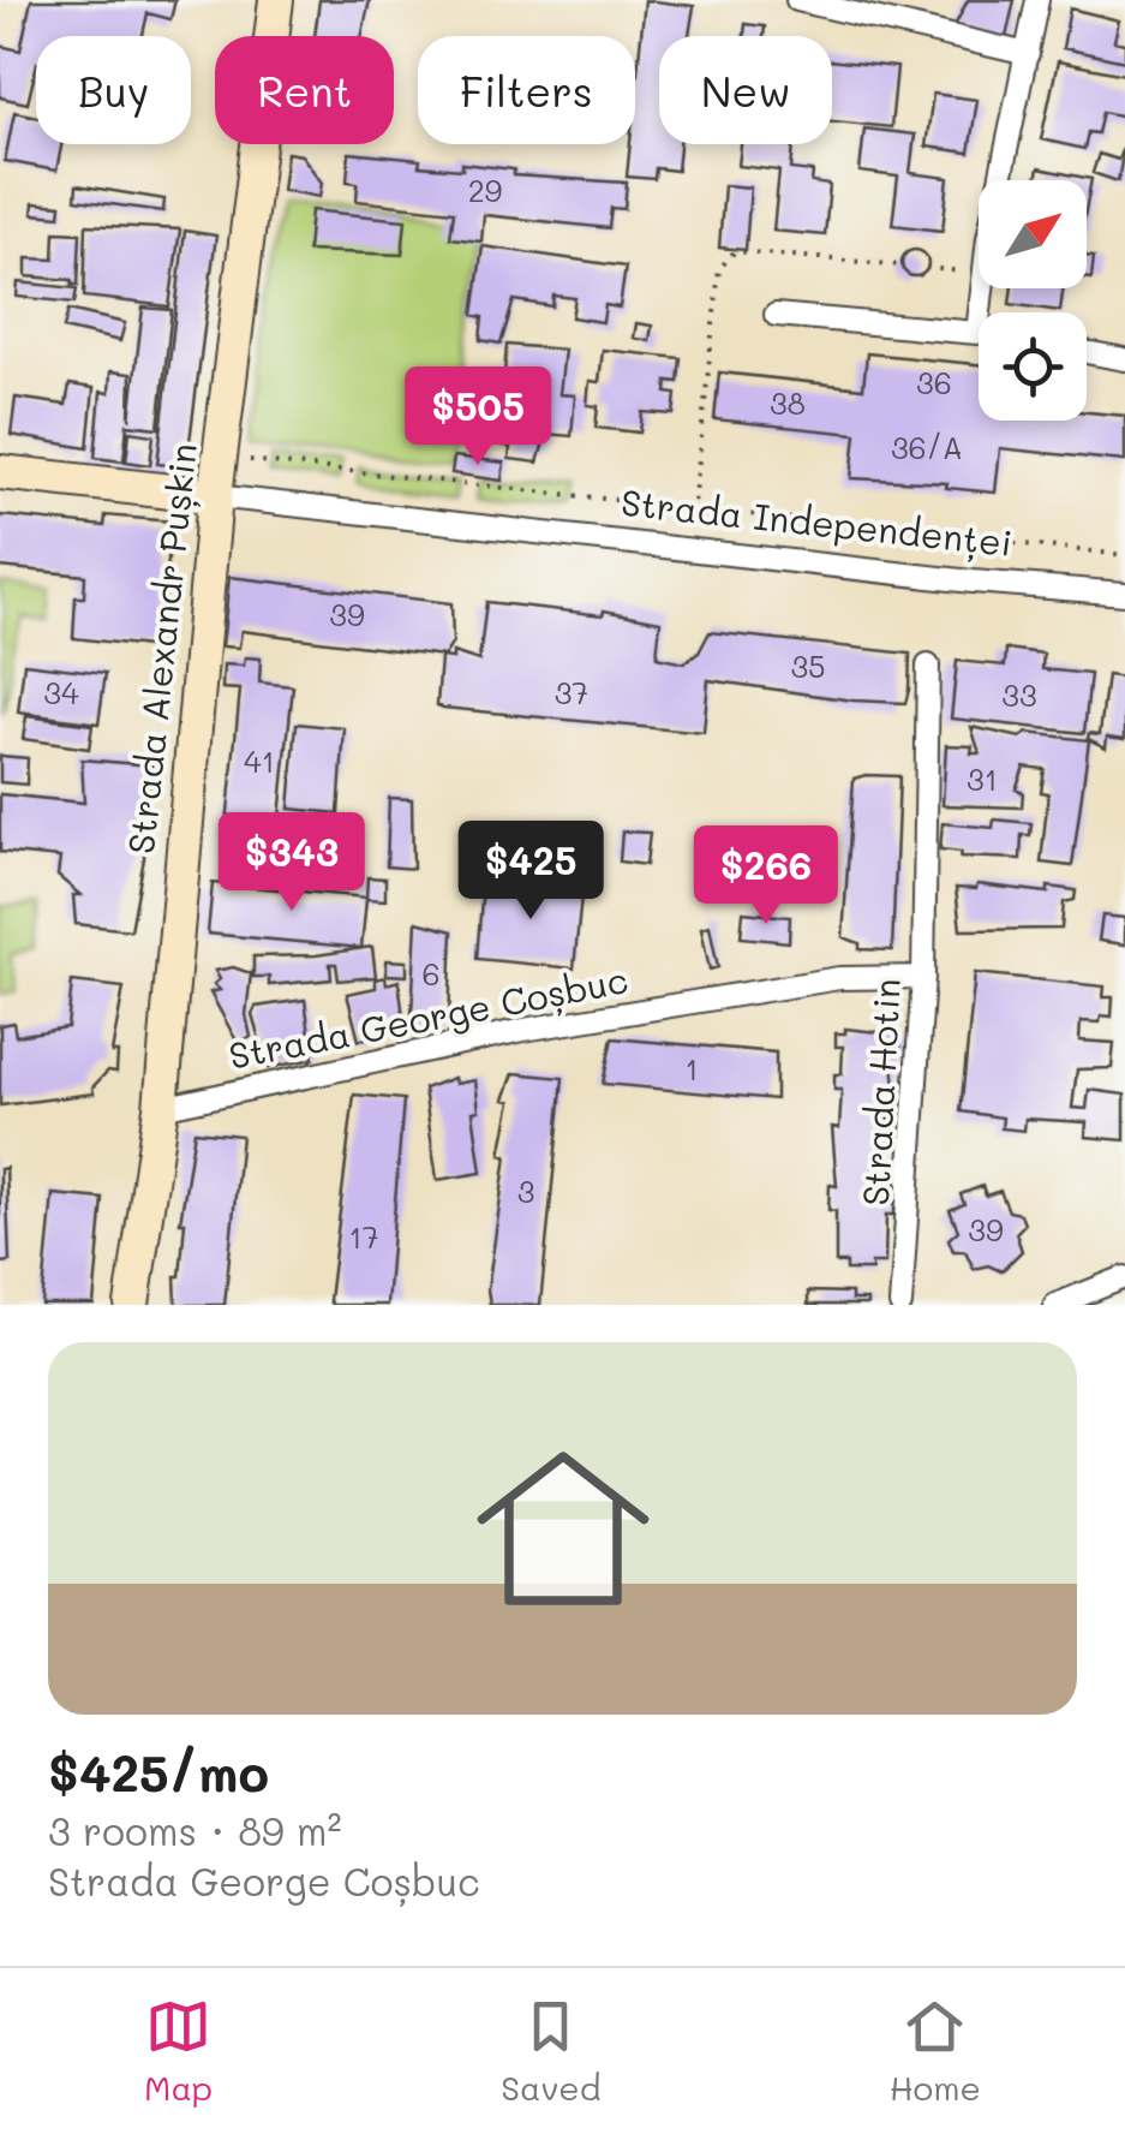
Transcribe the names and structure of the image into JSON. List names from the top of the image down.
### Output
{
  "streets": {
    "street": [
      "Strada Independenței",
      "Strada Alexandr Pușkin",
      "Strada George Coșbuc",
      "Strada Hotin"
    ]
  },
  "crossings": [
    ["Strada Independenței", "Strada Alexandr Pușkin"],
    ["Strada Alexandr Pușkin", "Strada George Coșbuc"],
    ["Strada George Coșbuc", "Strada Hotin"]
  ],
  "house_numbers": [
    "29",
    "36",
    "38",
    "36/A",
    "39",
    "35",
    "34",
    "37",
    "33",
    "41",
    "31",
    "6",
    "1",
    "3",
    "39",
    "17"
  ],
  "north": "top right",
  "page": {
    "chip": [
      "Buy",
      "Rent",
      "Filters",
      "New"
    ],
    "price": [
      "$505",
      "$343",
      "$425",
      "$266"
    ],
    "list": [
      {
        "name": "$425/mo",
        "note": "3 rooms · 89 m² · Strada George Coșbuc"
      }
    ],
    "tabs": ["Map", "Saved", "Home"]
  }
}
